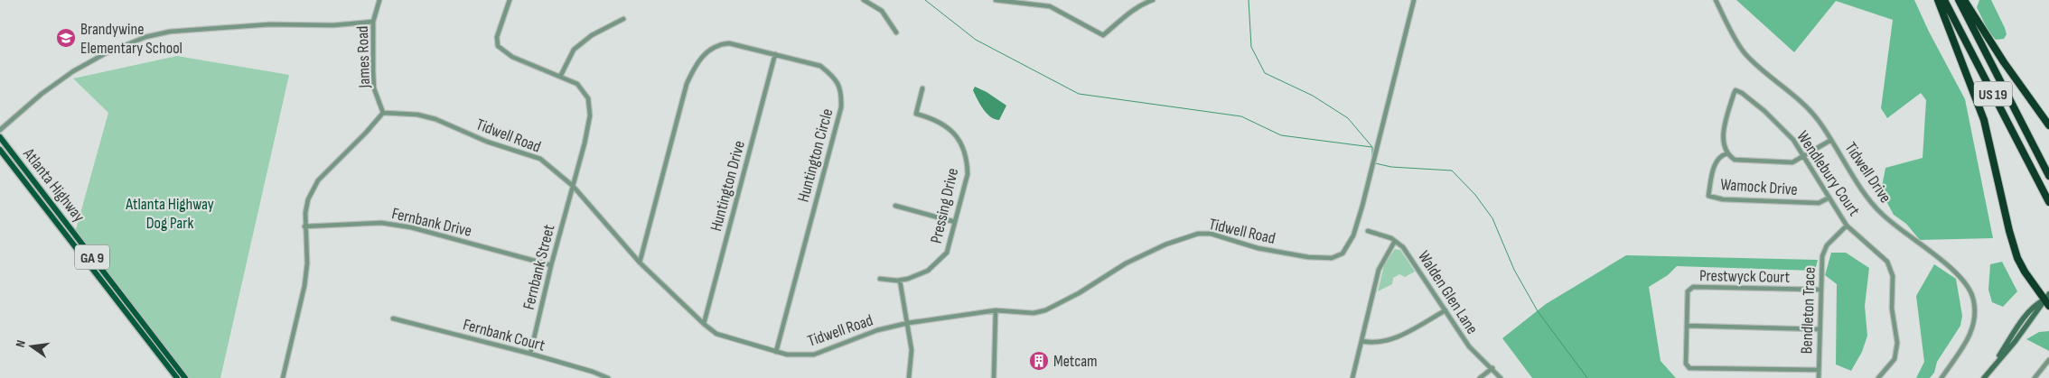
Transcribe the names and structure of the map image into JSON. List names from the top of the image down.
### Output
{
  "streets": {
    "highway": ["US 19"],
    "main road": ["Atlanta Highway", "GA 9"],
    "street": [
      "James Road",
      "Tidwell Road",
      "Huntington Circle",
      "Tidwell Drive",
      "Wendlebury Court",
      "Huntington Drive",
      "Wamock Drive",
      "Pressing Drive",
      "Fernbank Drive",
      "Fernbank Street",
      "Prestwyck Court",
      "Walden Glen Lane",
      "Bendleton Trace",
      "Fernbank Court"
    ]
  },
  "crossings": [
    ["James Road", "Tidwell Road"],
    ["Tidwell Road", "Huntington Circle"],
    ["Tidwell Road", "Huntington Drive"],
    ["Tidwell Road", "Fernbank Street"],
    ["Huntington Circle", "Huntington Drive"],
    ["Wendlebury Court", "Wamock Drive"],
    ["Wendlebury Court", "Bendleton Trace"],
    ["Fernbank Drive", "Fernbank Street"],
    ["Fernbank Street", "Fernbank Court"],
    ["Prestwyck Court", "Bendleton Trace"]
  ],
  "parks": ["Atlanta Highway Dog Park"],
  "places": {
    "school or university": ["Brandywine Elementary School"],
    "building": ["Metcam"]
  },
  "north": "left"
}
